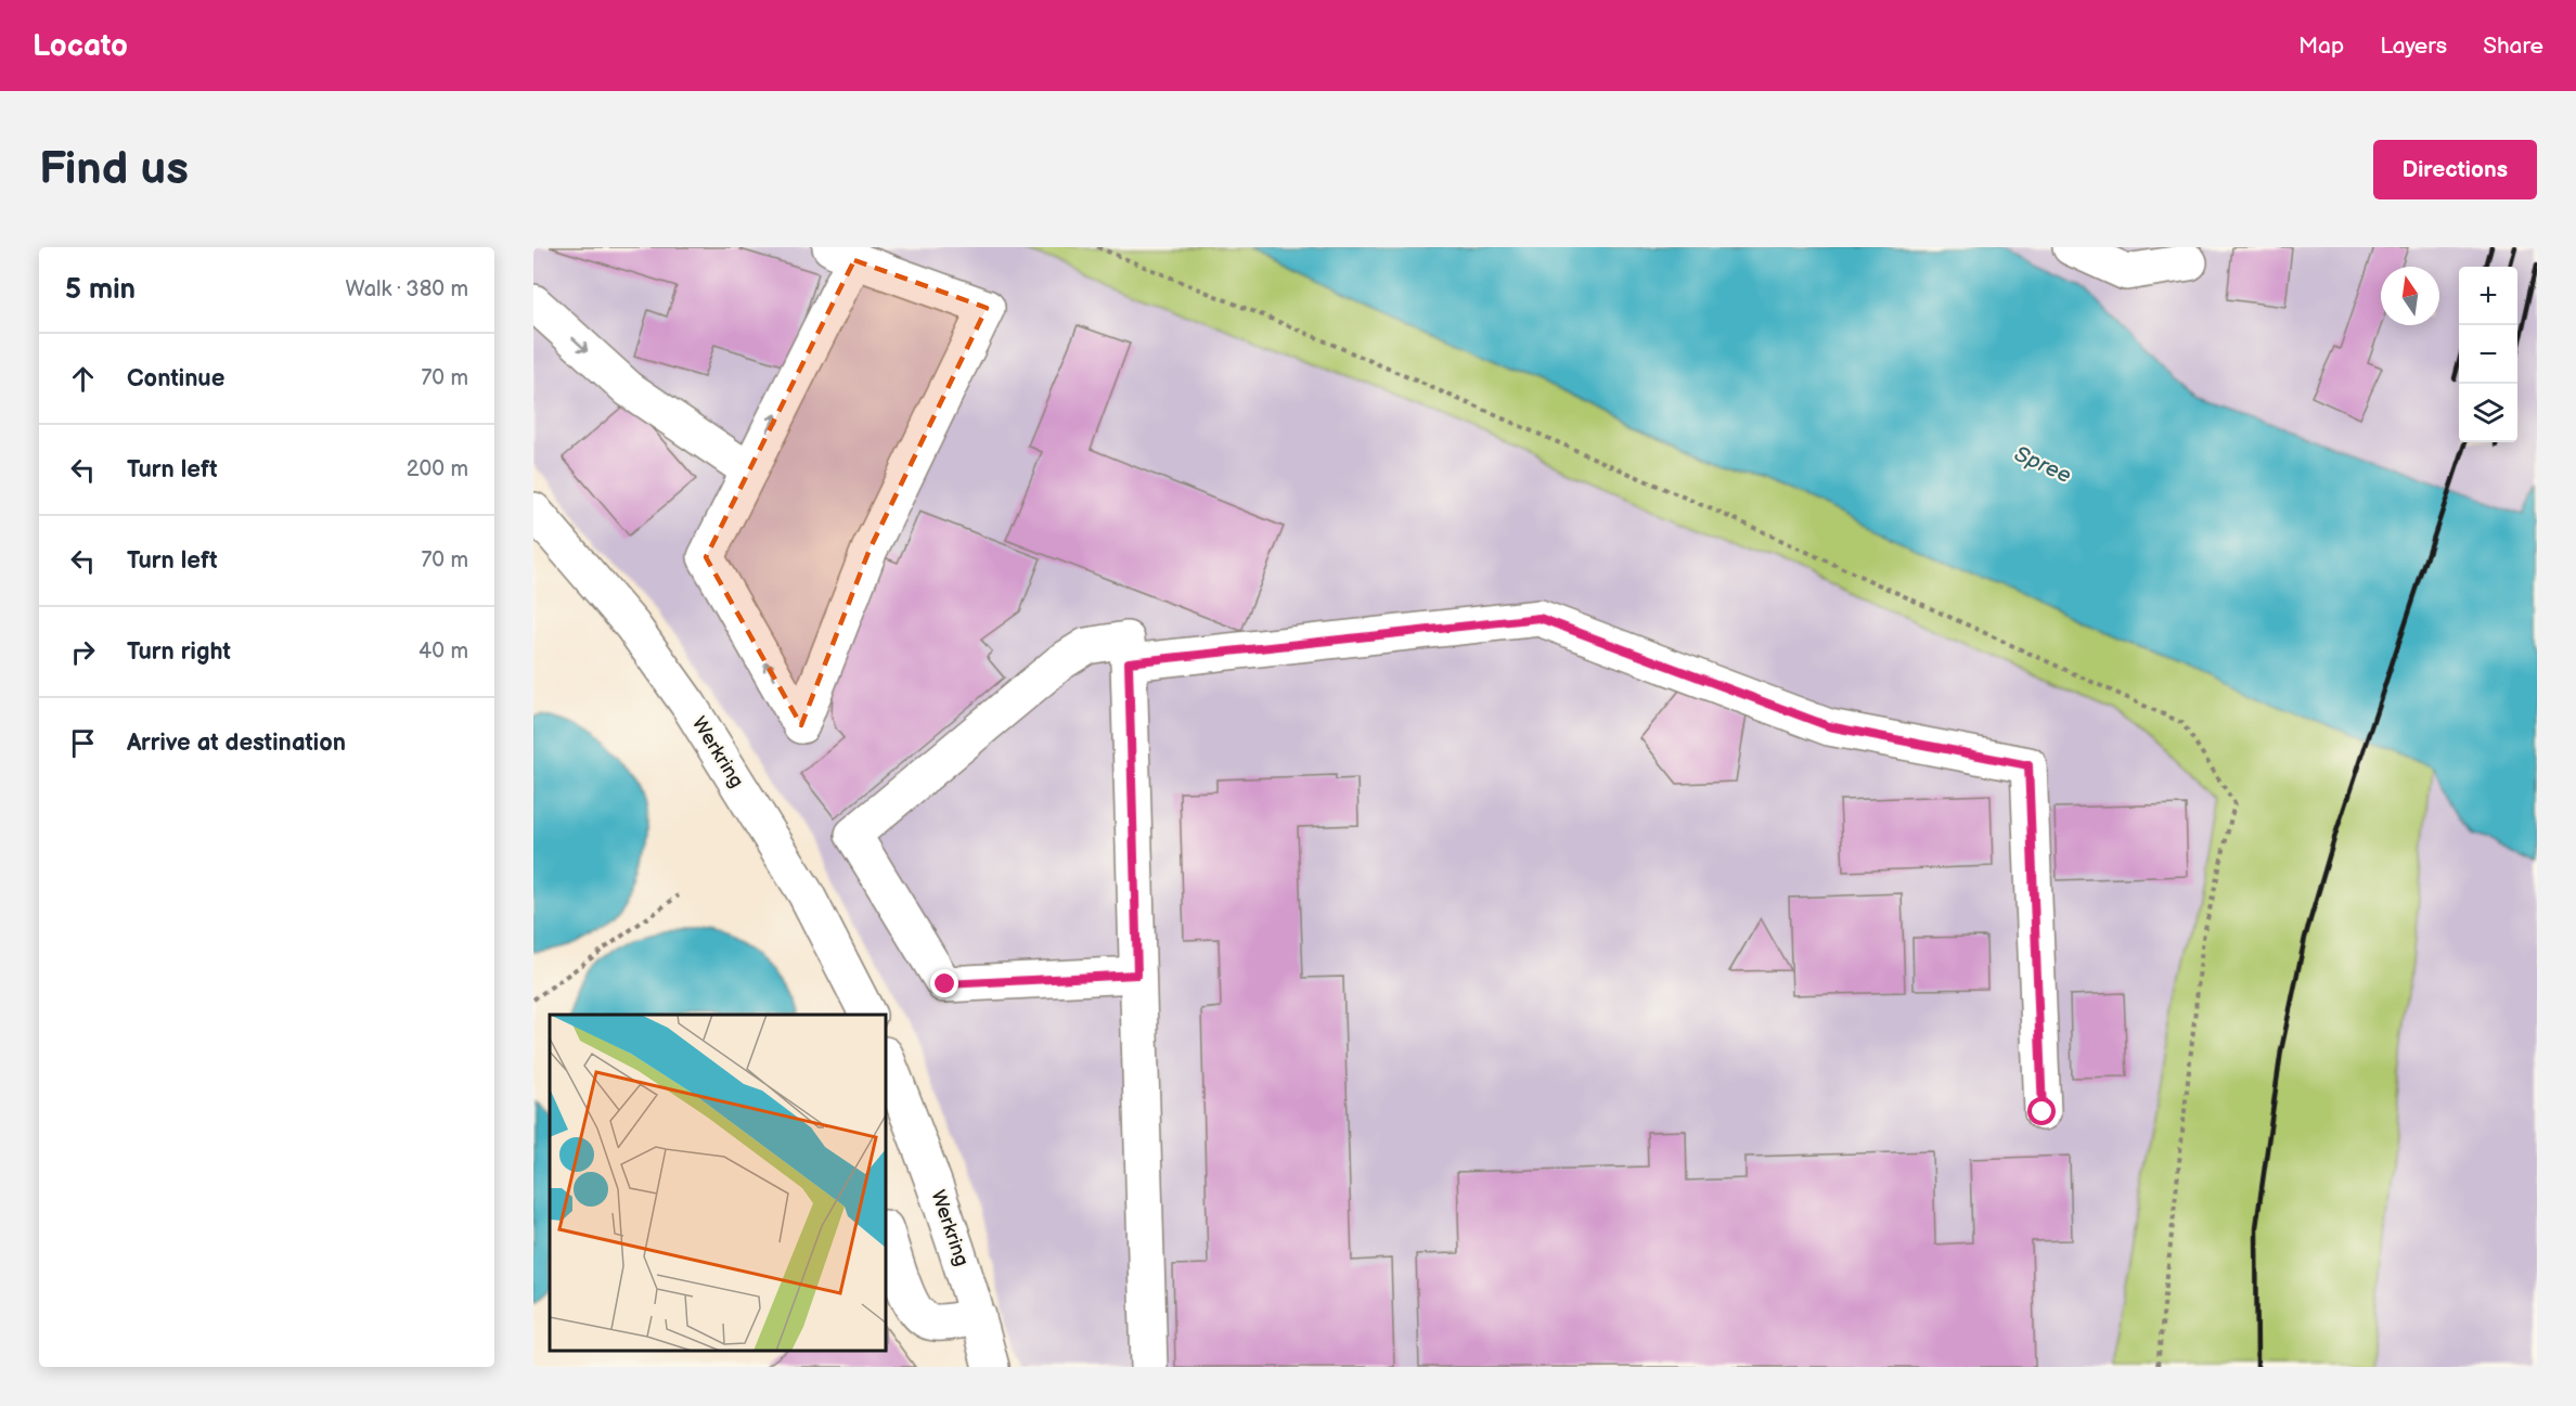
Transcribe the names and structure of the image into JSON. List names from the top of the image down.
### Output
{
  "streets": {
    "street": ["Werkring"]
  },
  "water": ["Spree"],
  "north": "top",
  "page": {
    "header": "Locato",
    "nav": ["Map", "Layers", "Share"],
    "buttons": "Directions",
    "title": "Find us",
    "heading": ["5 min", "Walk · 380 m"],
    "map_buttons": ["+", "−"],
    "list": [
      ["Continue", "70 m"],
      ["Turn left", "200 m"],
      ["Turn left", "70 m"],
      ["Turn right", "40 m"],
      "Arrive at destination"
    ]
  }
}
